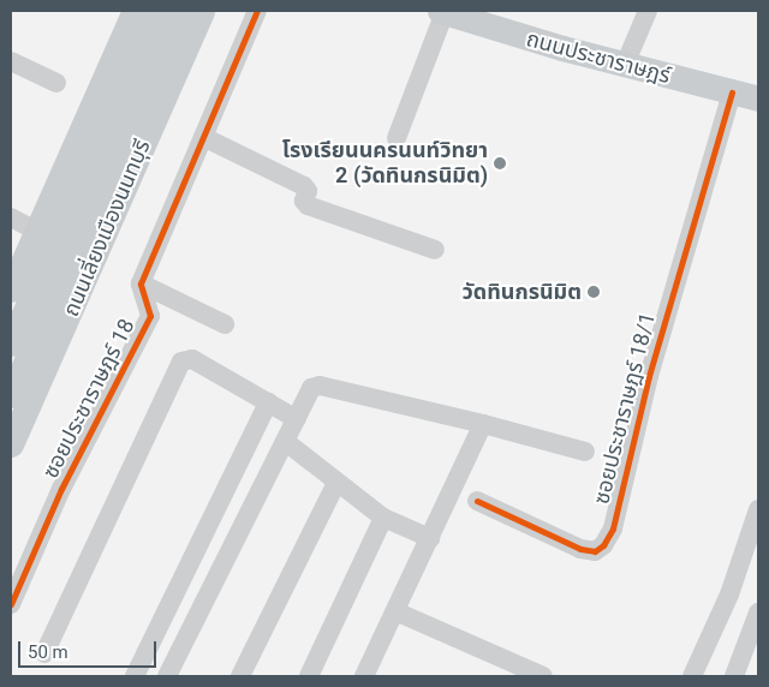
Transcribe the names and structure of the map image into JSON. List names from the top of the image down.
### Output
{
  "streets": {
    "main road": ["ถนนประชาราษฎร์", "ถนนเลี่ยงเมืองนนทบุรี"],
    "street": ["ซอยประชาราษฎร์ 18", "ซอยประชาราษฎร์ 18/1"]
  },
  "crossings": [
    ["ถนนประชาราษฎร์", "ซอยประชาราษฎร์ 18/1"]
  ],
  "places": ["โรงเรียนนครนนท์วิทยา 2 (วัดทินกรนิมิต)", "วัดทินกรนิมิต"],
  "scale_bar": "50 m"
}
